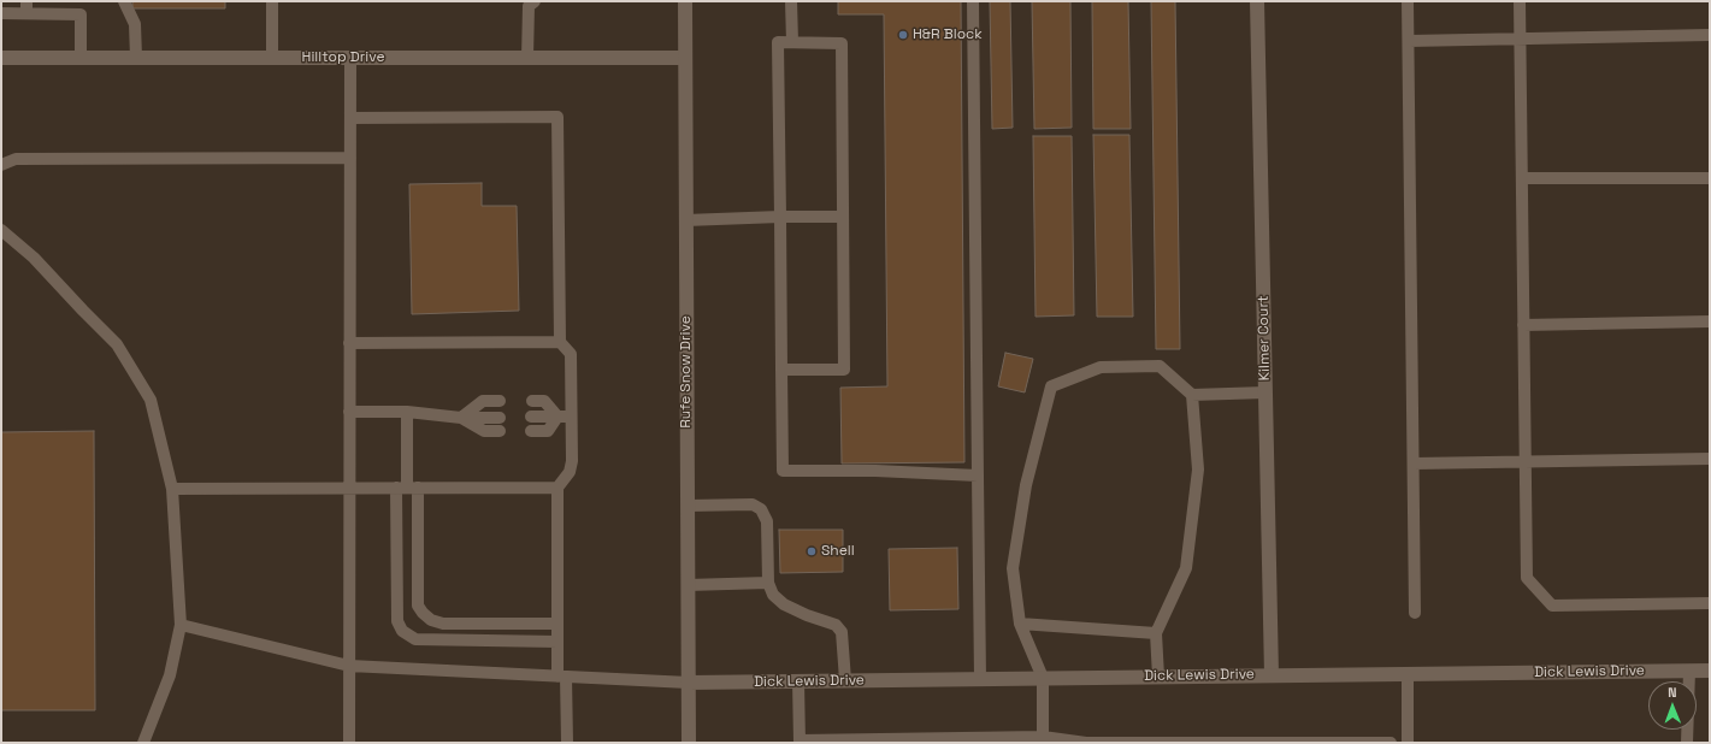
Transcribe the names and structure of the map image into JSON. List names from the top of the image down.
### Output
{
  "streets": {
    "street": [
      "Hilltop Drive",
      "Kilmer Court",
      "Rufe Snow Drive",
      "Dick Lewis Drive"
    ]
  },
  "crossings": [
    ["Hilltop Drive", "Rufe Snow Drive"],
    ["Kilmer Court", "Dick Lewis Drive"],
    ["Rufe Snow Drive", "Dick Lewis Drive"]
  ],
  "places": ["H&R Block", "Shell"],
  "north": "top"
}
